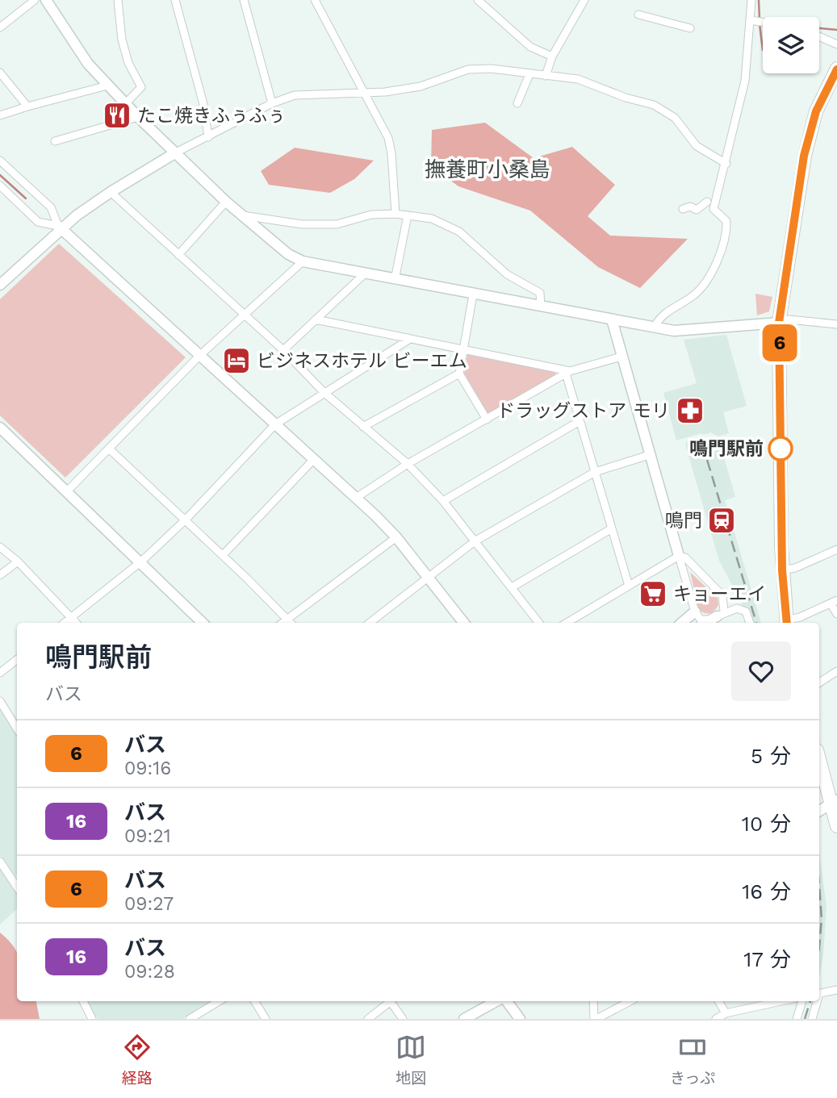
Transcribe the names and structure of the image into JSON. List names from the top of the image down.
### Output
{
  "districts": ["撫養町小桑島"],
  "places": {
    "restaurant": ["たこ焼きふぅふぅ"],
    "hotel": ["ビジネスホテル ビーエム"],
    "pharmacy": ["ドラッグストア モリ"],
    "other": ["鳴門駅前"],
    "station": ["鳴門"],
    "supermarket": ["キョーエイ"]
  },
  "lines": ["bus line 6"],
  "page": {
    "on_map": "6",
    "heading": ["鳴門駅前", "バス"],
    "list": [
      {
        "mark": "6",
        "name": "バス",
        "note": "09:16",
        "value": "5 分"
      },
      {
        "mark": "16",
        "name": "バス",
        "note": "09:21",
        "value": "10 分"
      },
      {
        "mark": "6",
        "name": "バス",
        "note": "09:27",
        "value": "16 分"
      },
      {
        "mark": "16",
        "name": "バス",
        "note": "09:28",
        "value": "17 分"
      }
    ],
    "tabs": ["経路", "地図", "きっぷ"]
  }
}
